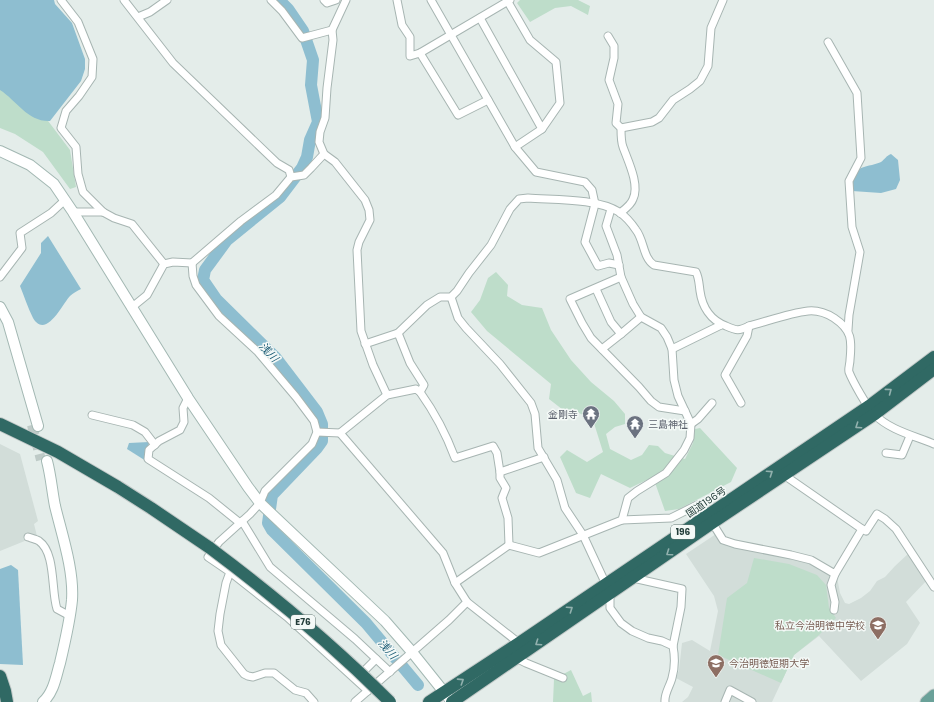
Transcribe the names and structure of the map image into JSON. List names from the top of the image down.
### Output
{
  "streets": {
    "highway": ["国道196号", "196", "E76"]
  },
  "water": ["浅川"],
  "places": {
    "temple": ["金剛寺", "三島神社"],
    "school or university": ["私立今治明徳中学校", "今治明徳短期大学"]
  }
}
